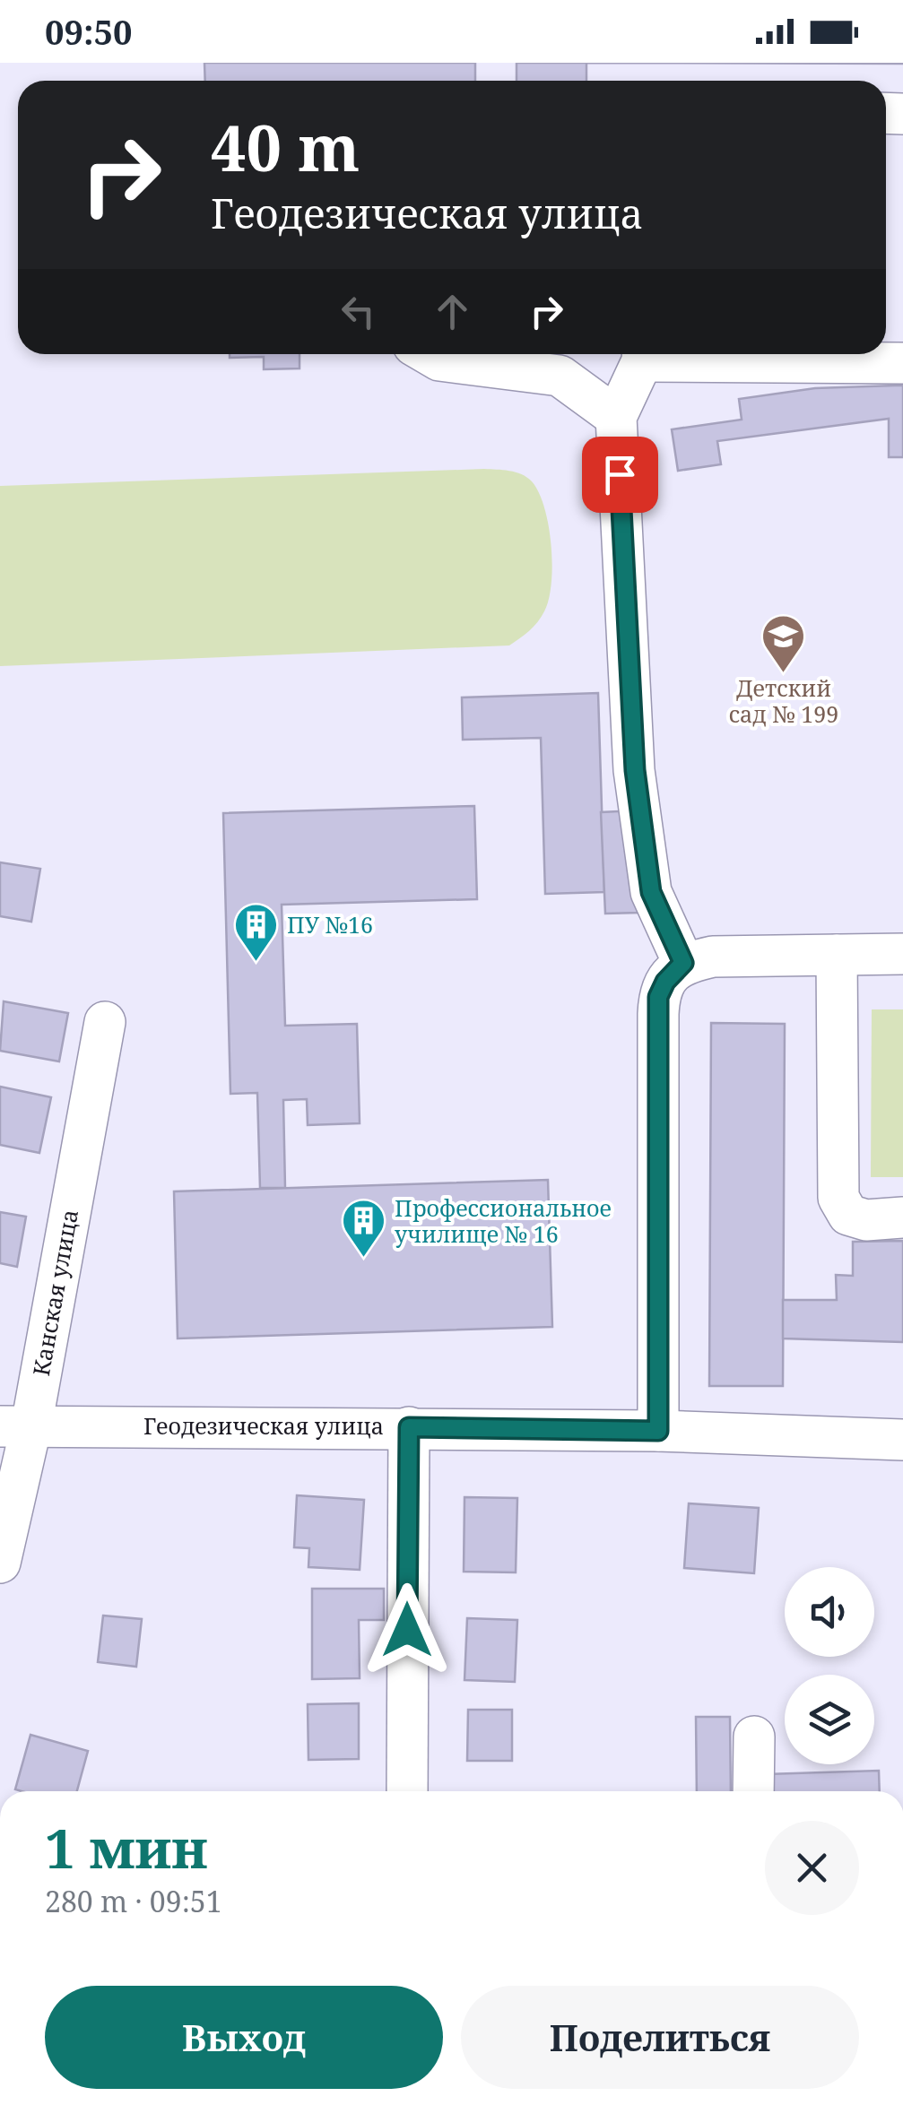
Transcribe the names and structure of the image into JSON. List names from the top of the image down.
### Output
{
  "streets": {
    "street": ["Канская улица", "Геодезическая улица"]
  },
  "crossings": [
    ["Канская улица", "Геодезическая улица"]
  ],
  "places": {
    "school or university": ["Детский сад № 199"],
    "building": ["ПУ №16", "Профессиональное училище № 16"]
  },
  "page": {
    "status": "09:50",
    "turn": ["40 m", "Геодезическая улица"],
    "heading": ["1 мин", "280 m · 09:51"],
    "buttons": ["Выход", "Поделиться"]
  }
}
